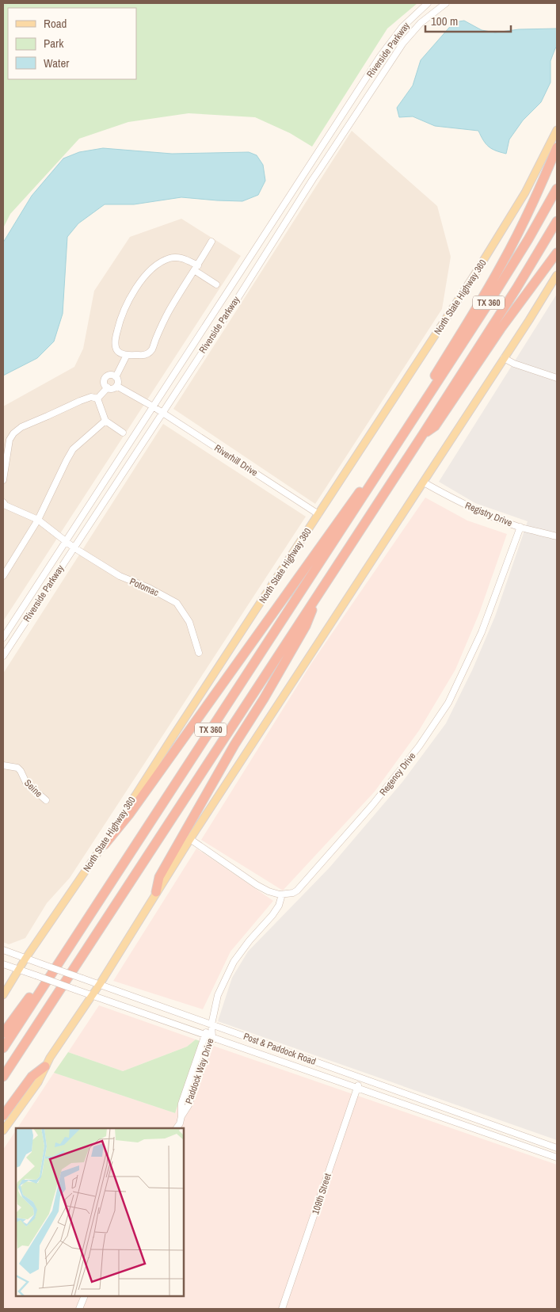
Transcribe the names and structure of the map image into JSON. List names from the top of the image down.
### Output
{
  "streets": {
    "highway": ["TX 360"],
    "main road": ["North State Highway 360"],
    "street": [
      "Riverside Parkway",
      "Riverhill Drive",
      "Registry Drive",
      "Potomac",
      "Regency Drive",
      "Seine",
      "Post & Paddock Road",
      "Paddock Way Drive",
      "109th Street"
    ]
  },
  "crossings": [
    ["Riverside Parkway", "Riverhill Drive"],
    ["Riverside Parkway", "Potomac"],
    ["North State Highway 360", "Riverhill Drive"],
    ["North State Highway 360", "Post & Paddock Road"],
    ["Registry Drive", "Regency Drive"],
    ["Regency Drive", "Paddock Way Drive"],
    ["Post & Paddock Road", "Paddock Way Drive"],
    ["Post & Paddock Road", "109th Street"]
  ],
  "legend": ["Road", "Park", "Water"],
  "scale_bar": "100 m"
}
